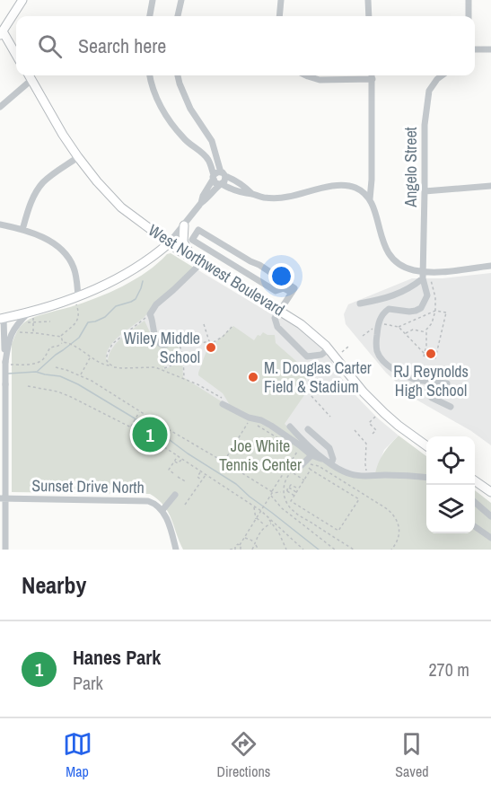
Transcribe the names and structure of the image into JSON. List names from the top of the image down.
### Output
{
  "streets": {
    "main road": ["West Northwest Boulevard"],
    "street": ["Angelo Street", "Sunset Drive North"]
  },
  "parks": ["Joe White Tennis Center"],
  "places": ["Wiley Middle School", "RJ Reynolds High School", "M. Douglas Carter Field & Stadium"],
  "page": {
    "search": "Search here",
    "pins": "1",
    "heading": "Nearby",
    "list": [
      {
        "mark": "1",
        "name": "Hanes Park",
        "note": "Park",
        "value": "270 m"
      }
    ],
    "nav": ["Map", "Directions", "Saved"]
  }
}
